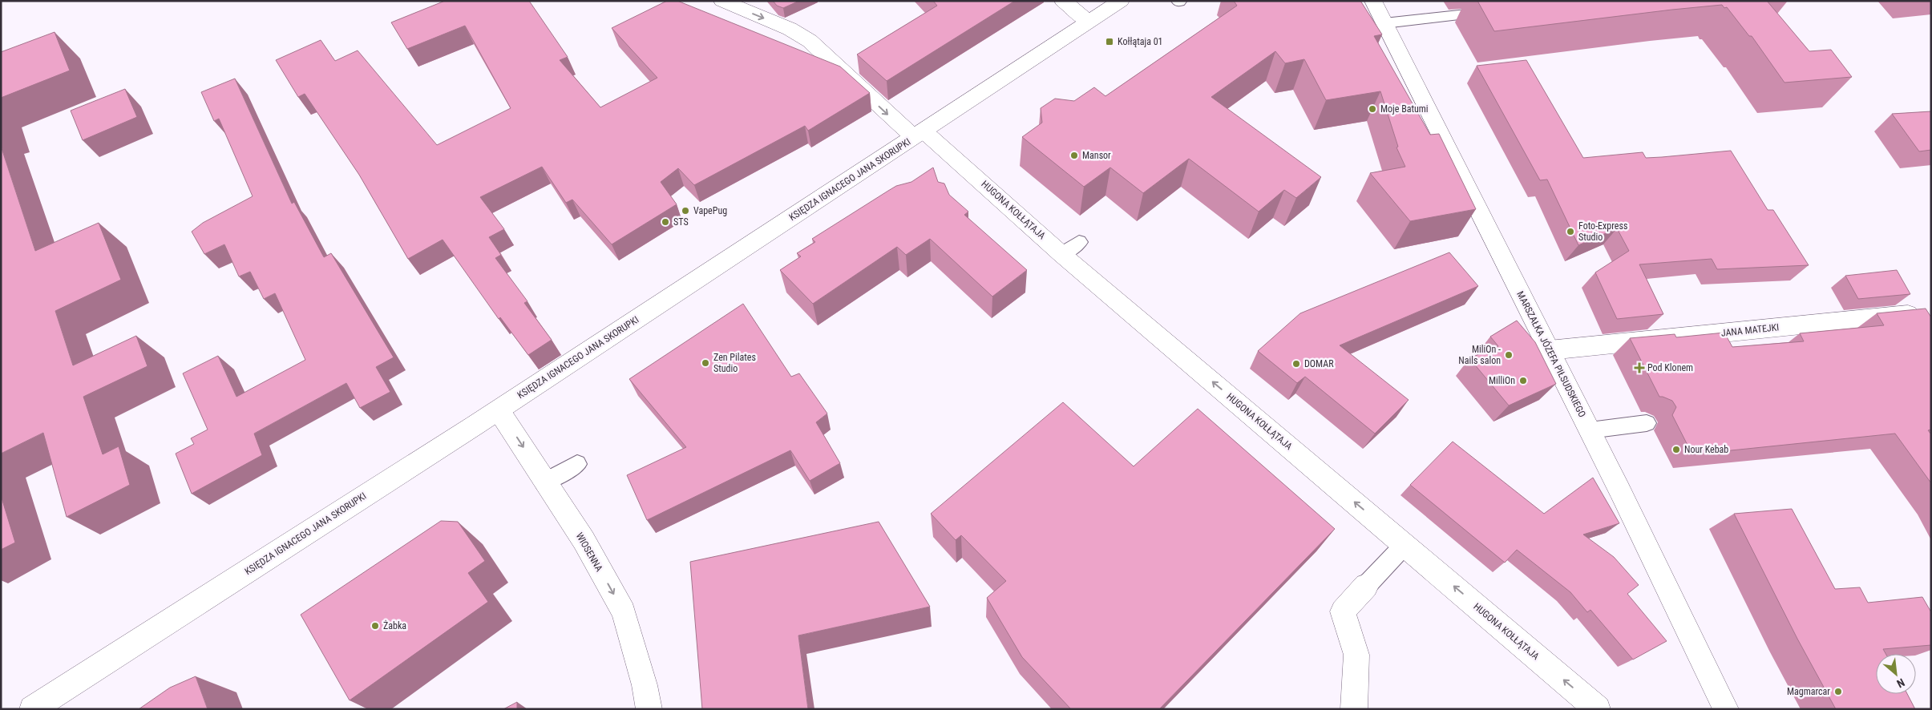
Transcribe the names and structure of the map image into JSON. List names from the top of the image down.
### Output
{
  "streets": {
    "street": [
      "KSIĘDZA IGNACEGO JANA SKORUPKI",
      "HUGONA KOŁŁĄTAJA",
      "JANA MATEJKI",
      "MARSZAŁKA JÓZEFA PIŁSUDSKIEGO",
      "WIOSENNA"
    ]
  },
  "crossings": [
    ["KSIĘDZA IGNACEGO JANA SKORUPKI", "HUGONA KOŁŁĄTAJA"],
    ["KSIĘDZA IGNACEGO JANA SKORUPKI", "WIOSENNA"],
    ["JANA MATEJKI", "MARSZAŁKA JÓZEFA PIŁSUDSKIEGO"]
  ],
  "one_way": ["WIOSENNA"],
  "places": {
    "transit": ["Kołłątaja 01"],
    "other": [
      "Moje Batumi",
      "Mansor",
      "VapePug",
      "STS",
      "Foto-Express Studio",
      "MiliOn - Nails salon",
      "Zen Pilates Studio",
      "DOMAR",
      "MilliOn",
      "Nour Kebab",
      "Żabka",
      "Magmarcar"
    ],
    "health": ["Pod Klonem"]
  },
  "north": "bottom right"
}
